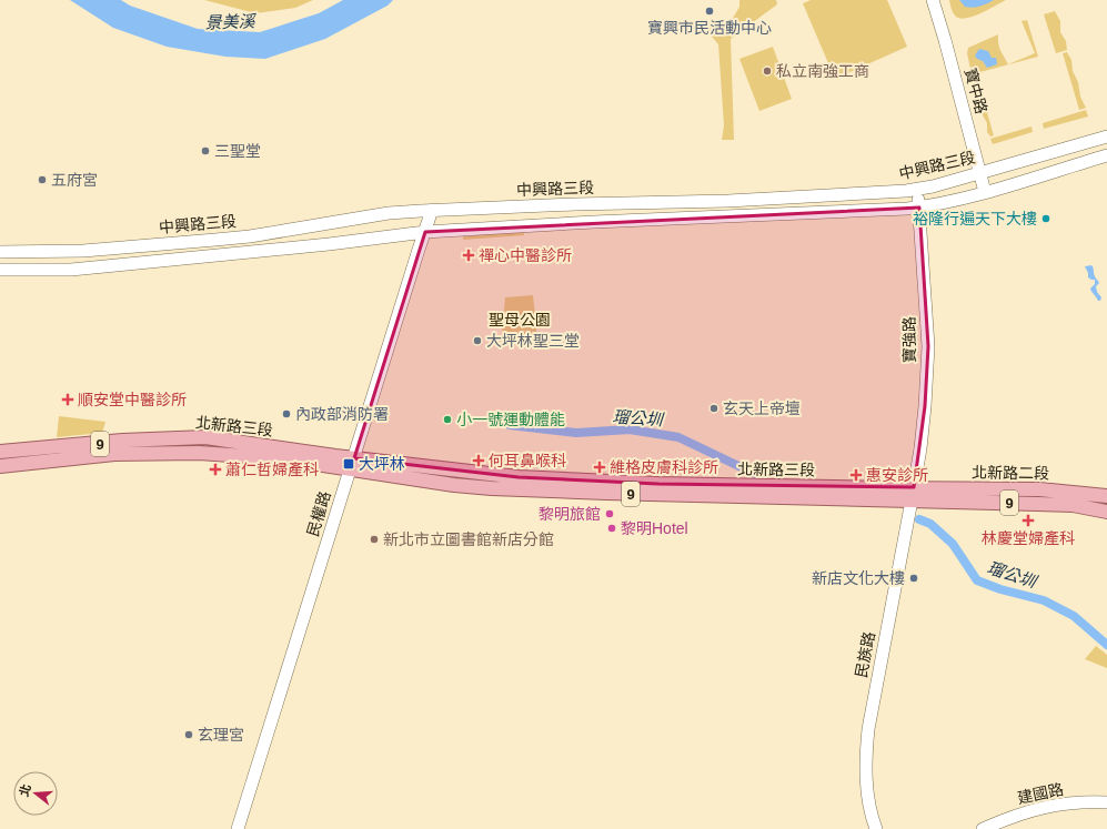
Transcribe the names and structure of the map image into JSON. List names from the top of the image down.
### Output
{
  "streets": {
    "main road": ["北新路三段", "9", "北新路二段"],
    "street": [
      "寶中路",
      "中興路三段",
      "寶強路",
      "民權路",
      "民族路",
      "建國路"
    ]
  },
  "crossings": [
    ["寶中路", "中興路三段"],
    ["中興路三段", "寶強路"],
    ["中興路三段", "民權路"],
    ["寶強路", "北新路三段"],
    ["寶強路", "北新路二段"],
    ["寶強路", "民族路"],
    ["北新路三段", "北新路二段"],
    ["北新路三段", "民權路"],
    ["北新路三段", "民族路"],
    ["北新路二段", "民族路"]
  ],
  "water": ["景美溪", "瑠公圳"],
  "parks": ["聖母公園"],
  "places": {
    "other": [
      "寶興市民活動中心",
      "私立南強工商",
      "三聖堂",
      "五府宮",
      "裕隆行遍天下大樓",
      "大坪林聖三堂",
      "玄天上帝壇",
      "內政部消防署",
      "小一號運動體能",
      "黎明旅館",
      "黎明Hotel",
      "新北市立圖書館新店分館",
      "新店文化大樓",
      "玄理宮"
    ],
    "health": [
      "禪心中醫診所",
      "順安堂中醫診所",
      "何耳鼻喉科",
      "維格皮膚科診所",
      "蕭仁哲婦產科",
      "惠安診所",
      "林慶堂婦產科"
    ],
    "transit": ["大坪林"]
  },
  "north": "left"
}
